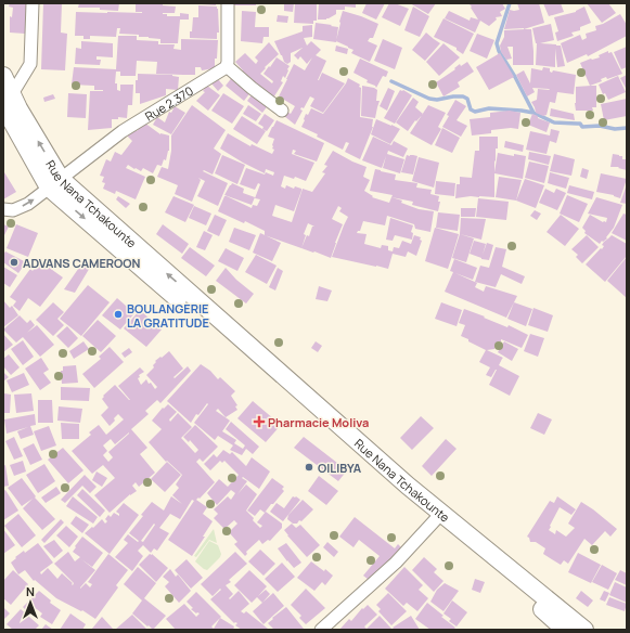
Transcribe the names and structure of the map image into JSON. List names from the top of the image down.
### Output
{
  "streets": {
    "main road": ["Rue Nana Tchakounte"],
    "street": ["Rue 2.370"]
  },
  "crossings": [
    ["Rue 2.370", "Rue Nana Tchakounte"]
  ],
  "places": {
    "other": ["ADVANS CAMEROON", "BOULANGERIE LA GRATITUDE", "OILIBYA"],
    "health": ["Pharmacie Moliva"]
  },
  "north": "top"
}
